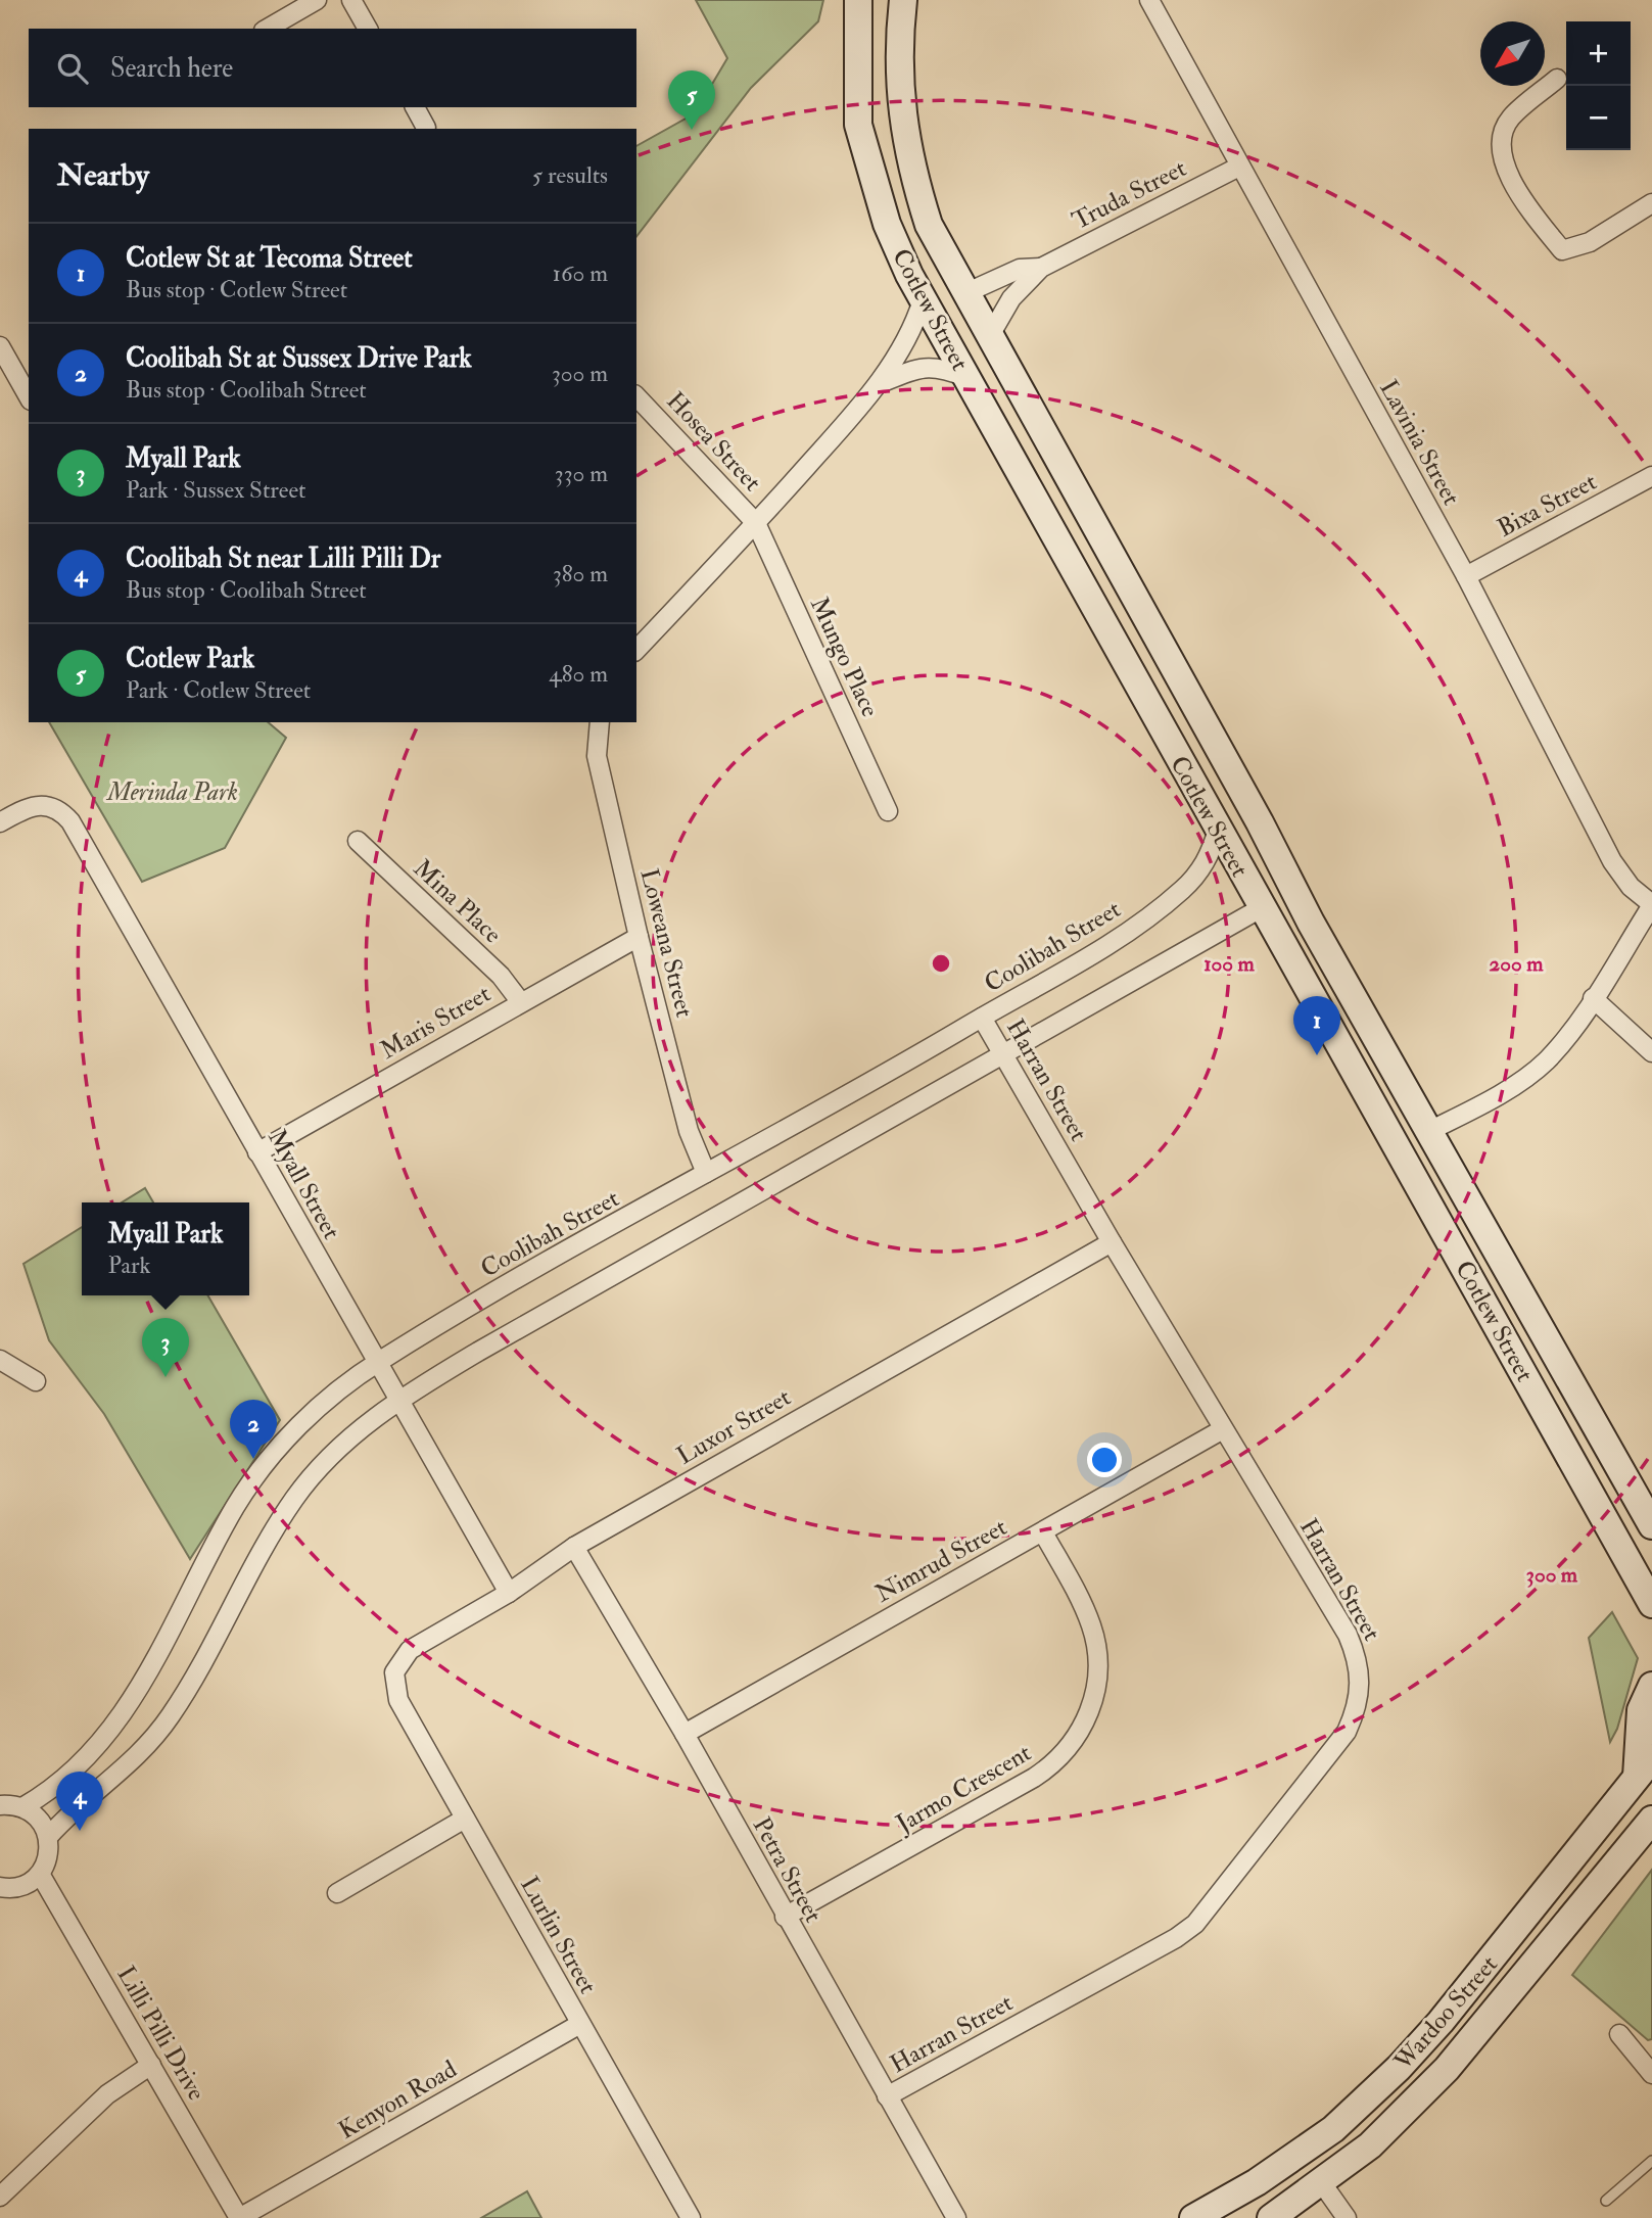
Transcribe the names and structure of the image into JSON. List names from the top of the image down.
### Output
{
  "streets": {
    "main road": ["Cotlew Street", "Wardoo Street"],
    "street": [
      "Truda Street",
      "Hosea Street",
      "Lavinia Street",
      "Bixa Street",
      "Mungo Place",
      "Mina Place",
      "Loweana Street",
      "Coolibah Street",
      "Maris Street",
      "Harran Street",
      "Myall Street",
      "Luxor Street",
      "Nimrud Street",
      "Jarmo Crescent",
      "Petra Street",
      "Lurlin Street",
      "Lilli Pilli Drive",
      "Kenyon Road"
    ]
  },
  "crossings": [
    ["Truda Street", "Cotlew Street"],
    ["Truda Street", "Lavinia Street"],
    ["Cotlew Street", "Coolibah Street"],
    ["Hosea Street", "Mungo Place"],
    ["Lavinia Street", "Bixa Street"],
    ["Mina Place", "Maris Street"],
    ["Loweana Street", "Coolibah Street"],
    ["Loweana Street", "Maris Street"],
    ["Coolibah Street", "Harran Street"],
    ["Coolibah Street", "Myall Street"],
    ["Maris Street", "Myall Street"],
    ["Harran Street", "Luxor Street"],
    ["Harran Street", "Nimrud Street"],
    ["Harran Street", "Petra Street"],
    ["Myall Street", "Luxor Street"],
    ["Luxor Street", "Petra Street"],
    ["Luxor Street", "Lurlin Street"],
    ["Nimrud Street", "Jarmo Crescent"],
    ["Nimrud Street", "Petra Street"],
    ["Jarmo Crescent", "Petra Street"],
    ["Lurlin Street", "Kenyon Road"],
    ["Lilli Pilli Drive", "Kenyon Road"]
  ],
  "parks": ["Merinda Park"],
  "north": "bottom left",
  "page": {
    "map_buttons": ["+", "−"],
    "search": "Search here",
    "pins": [
      "5",
      "1",
      "3",
      "2",
      "4"
    ],
    "heading": ["Nearby", "5 results"],
    "list": [
      {
        "mark": "1",
        "name": "Cotlew St at Tecoma Street",
        "note": "Bus stop · Cotlew Street",
        "value": "160 m"
      },
      {
        "mark": "2",
        "name": "Coolibah St at Sussex Drive Park",
        "note": "Bus stop · Coolibah Street",
        "value": "300 m"
      },
      {
        "mark": "3",
        "name": "Myall Park",
        "note": "Park · Sussex Street",
        "value": "330 m"
      },
      {
        "mark": "4",
        "name": "Coolibah St near Lilli Pilli Dr",
        "note": "Bus stop · Coolibah Street",
        "value": "380 m"
      },
      {
        "mark": "5",
        "name": "Cotlew Park",
        "note": "Park · Cotlew Street",
        "value": "480 m"
      }
    ],
    "popup": ["Myall Park", "Park"]
  },
  "rings": ["100 m", "200 m", "300 m"]
}
